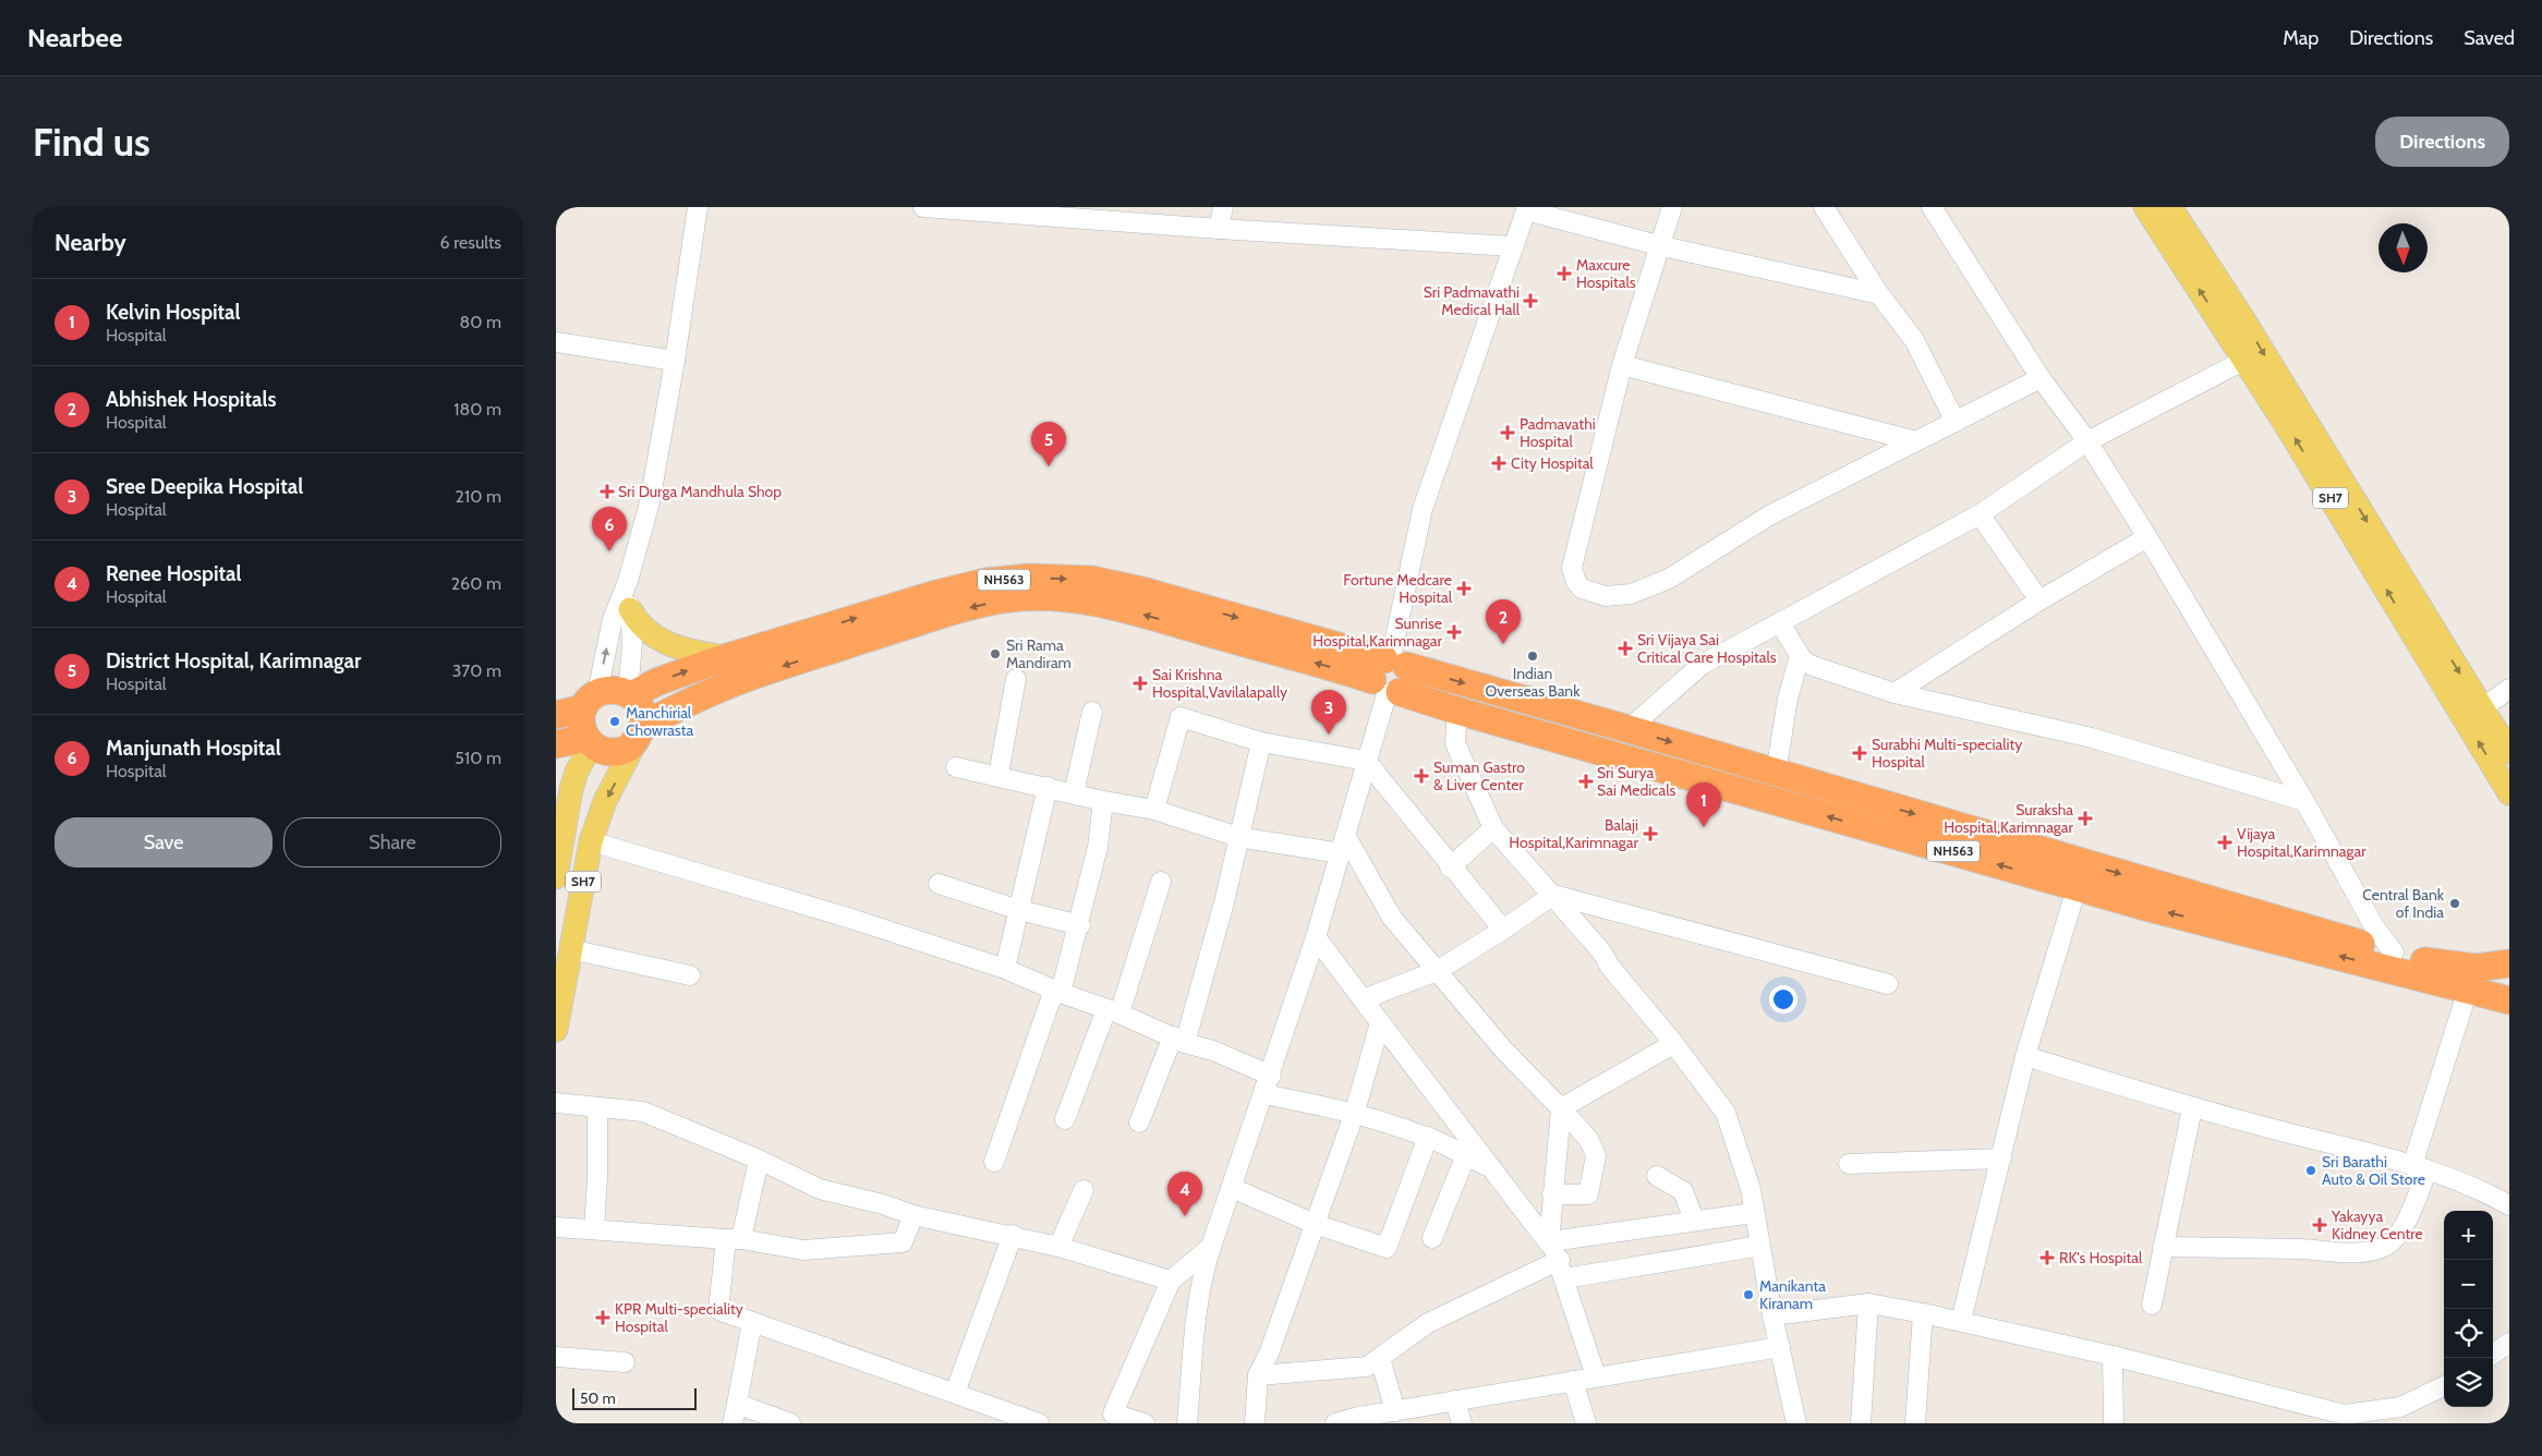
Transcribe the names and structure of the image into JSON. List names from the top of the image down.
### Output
{
  "streets": {
    "highway": ["NH563"],
    "main road": ["SH7"]
  },
  "crossings": [
    ["SH7", "NH563"]
  ],
  "places": {
    "health": [
      "Maxcure Hospitals",
      "Sri Padmavathi Medical Hall",
      "Padmavathi Hospital",
      "City Hospital",
      "Sri Durga Mandhula Shop",
      "Fortune Medcare Hospital",
      "Sunrise Hospital,Karimnagar",
      "Sri Vijaya Sai Critical Care Hospitals",
      "Sai Krishna Hospital,Vavilalapally",
      "Surabhi Multi-speciality Hospital",
      "Suman Gastro & Liver Center",
      "Sri Surya Sai Medicals",
      "Suraksha Hospital,Karimnagar",
      "Balaji Hospital,Karimnagar",
      "Vijaya Hospital,Karimnagar",
      "Yakayya Kidney Centre",
      "RK's Hospital",
      "KPR Multi-speciality Hospital"
    ],
    "other": [
      "Sri Rama Mandiram",
      "Indian Overseas Bank",
      "Manchirial Chowrasta",
      "Central Bank of India",
      "Sri Barathi Auto & Oil Store",
      "Manikanta Kiranam"
    ]
  },
  "scale_bar": "50 m",
  "north": "bottom",
  "page": {
    "header": "Nearbee",
    "nav": ["Map", "Directions", "Saved"],
    "buttons": [
      "Directions",
      ["Save", "Share"]
    ],
    "title": "Find us",
    "heading": ["Nearby", "6 results"],
    "list": [
      {
        "mark": "1",
        "name": "Kelvin Hospital",
        "note": "Hospital",
        "value": "80 m"
      },
      {
        "mark": "2",
        "name": "Abhishek Hospitals",
        "note": "Hospital",
        "value": "180 m"
      },
      {
        "mark": "3",
        "name": "Sree Deepika Hospital",
        "note": "Hospital",
        "value": "210 m"
      },
      {
        "mark": "4",
        "name": "Renee Hospital",
        "note": "Hospital",
        "value": "260 m"
      },
      {
        "mark": "5",
        "name": "District Hospital, Karimnagar",
        "note": "Hospital",
        "value": "370 m"
      },
      {
        "mark": "6",
        "name": "Manjunath Hospital",
        "note": "Hospital",
        "value": "510 m"
      }
    ],
    "pins": [
      "5",
      "6",
      "2",
      "3",
      "1",
      "4"
    ],
    "map_buttons": ["+", "−"],
    "scale": "50 m"
  }
}
